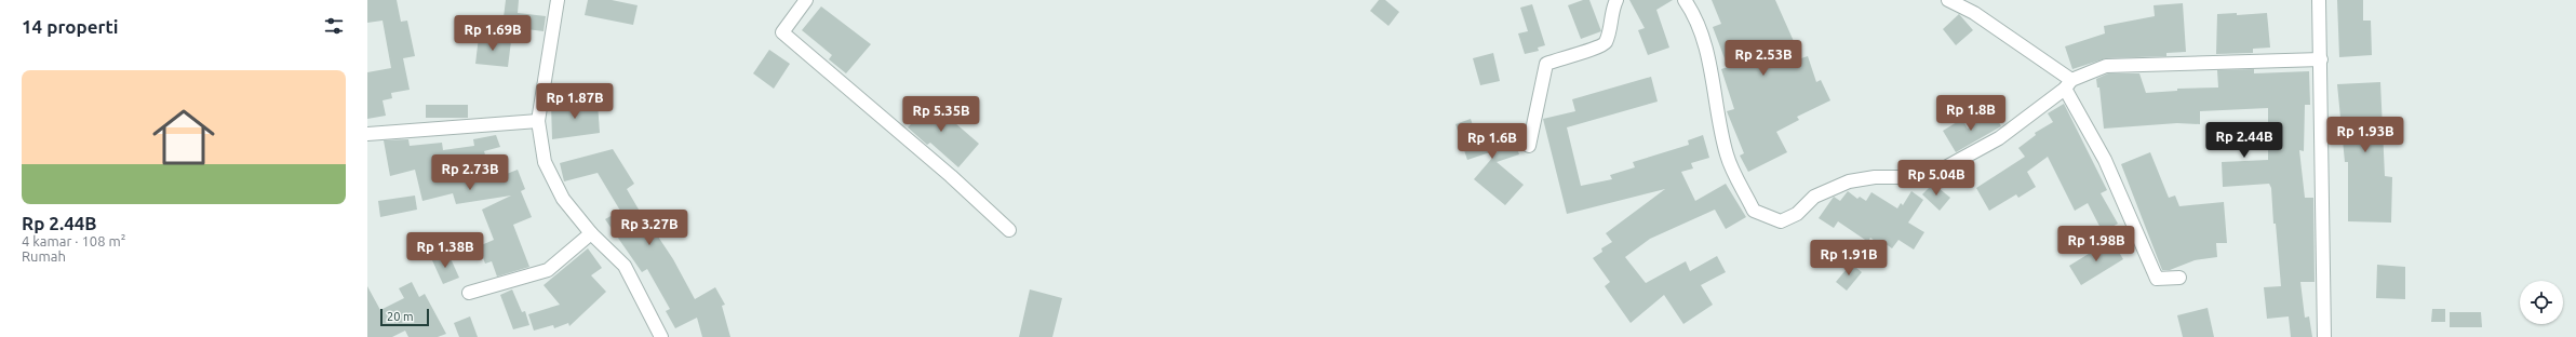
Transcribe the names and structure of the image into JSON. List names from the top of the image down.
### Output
{
  "scale_bar": "20 m",
  "page": {
    "heading": "14 properti",
    "price": [
      "Rp 1.69B",
      "Rp 2.53B",
      "Rp 1.87B",
      "Rp 1.8B",
      "Rp 5.35B",
      "Rp 1.93B",
      "Rp 2.44B",
      "Rp 1.6B",
      "Rp 2.73B",
      "Rp 5.04B",
      "Rp 3.27B",
      "Rp 1.98B",
      "Rp 1.38B",
      "Rp 1.91B"
    ],
    "list": [
      {
        "name": "Rp 2.44B",
        "note": "4 kamar · 108 m² · Rumah"
      }
    ],
    "scale": "20 m"
  }
}
